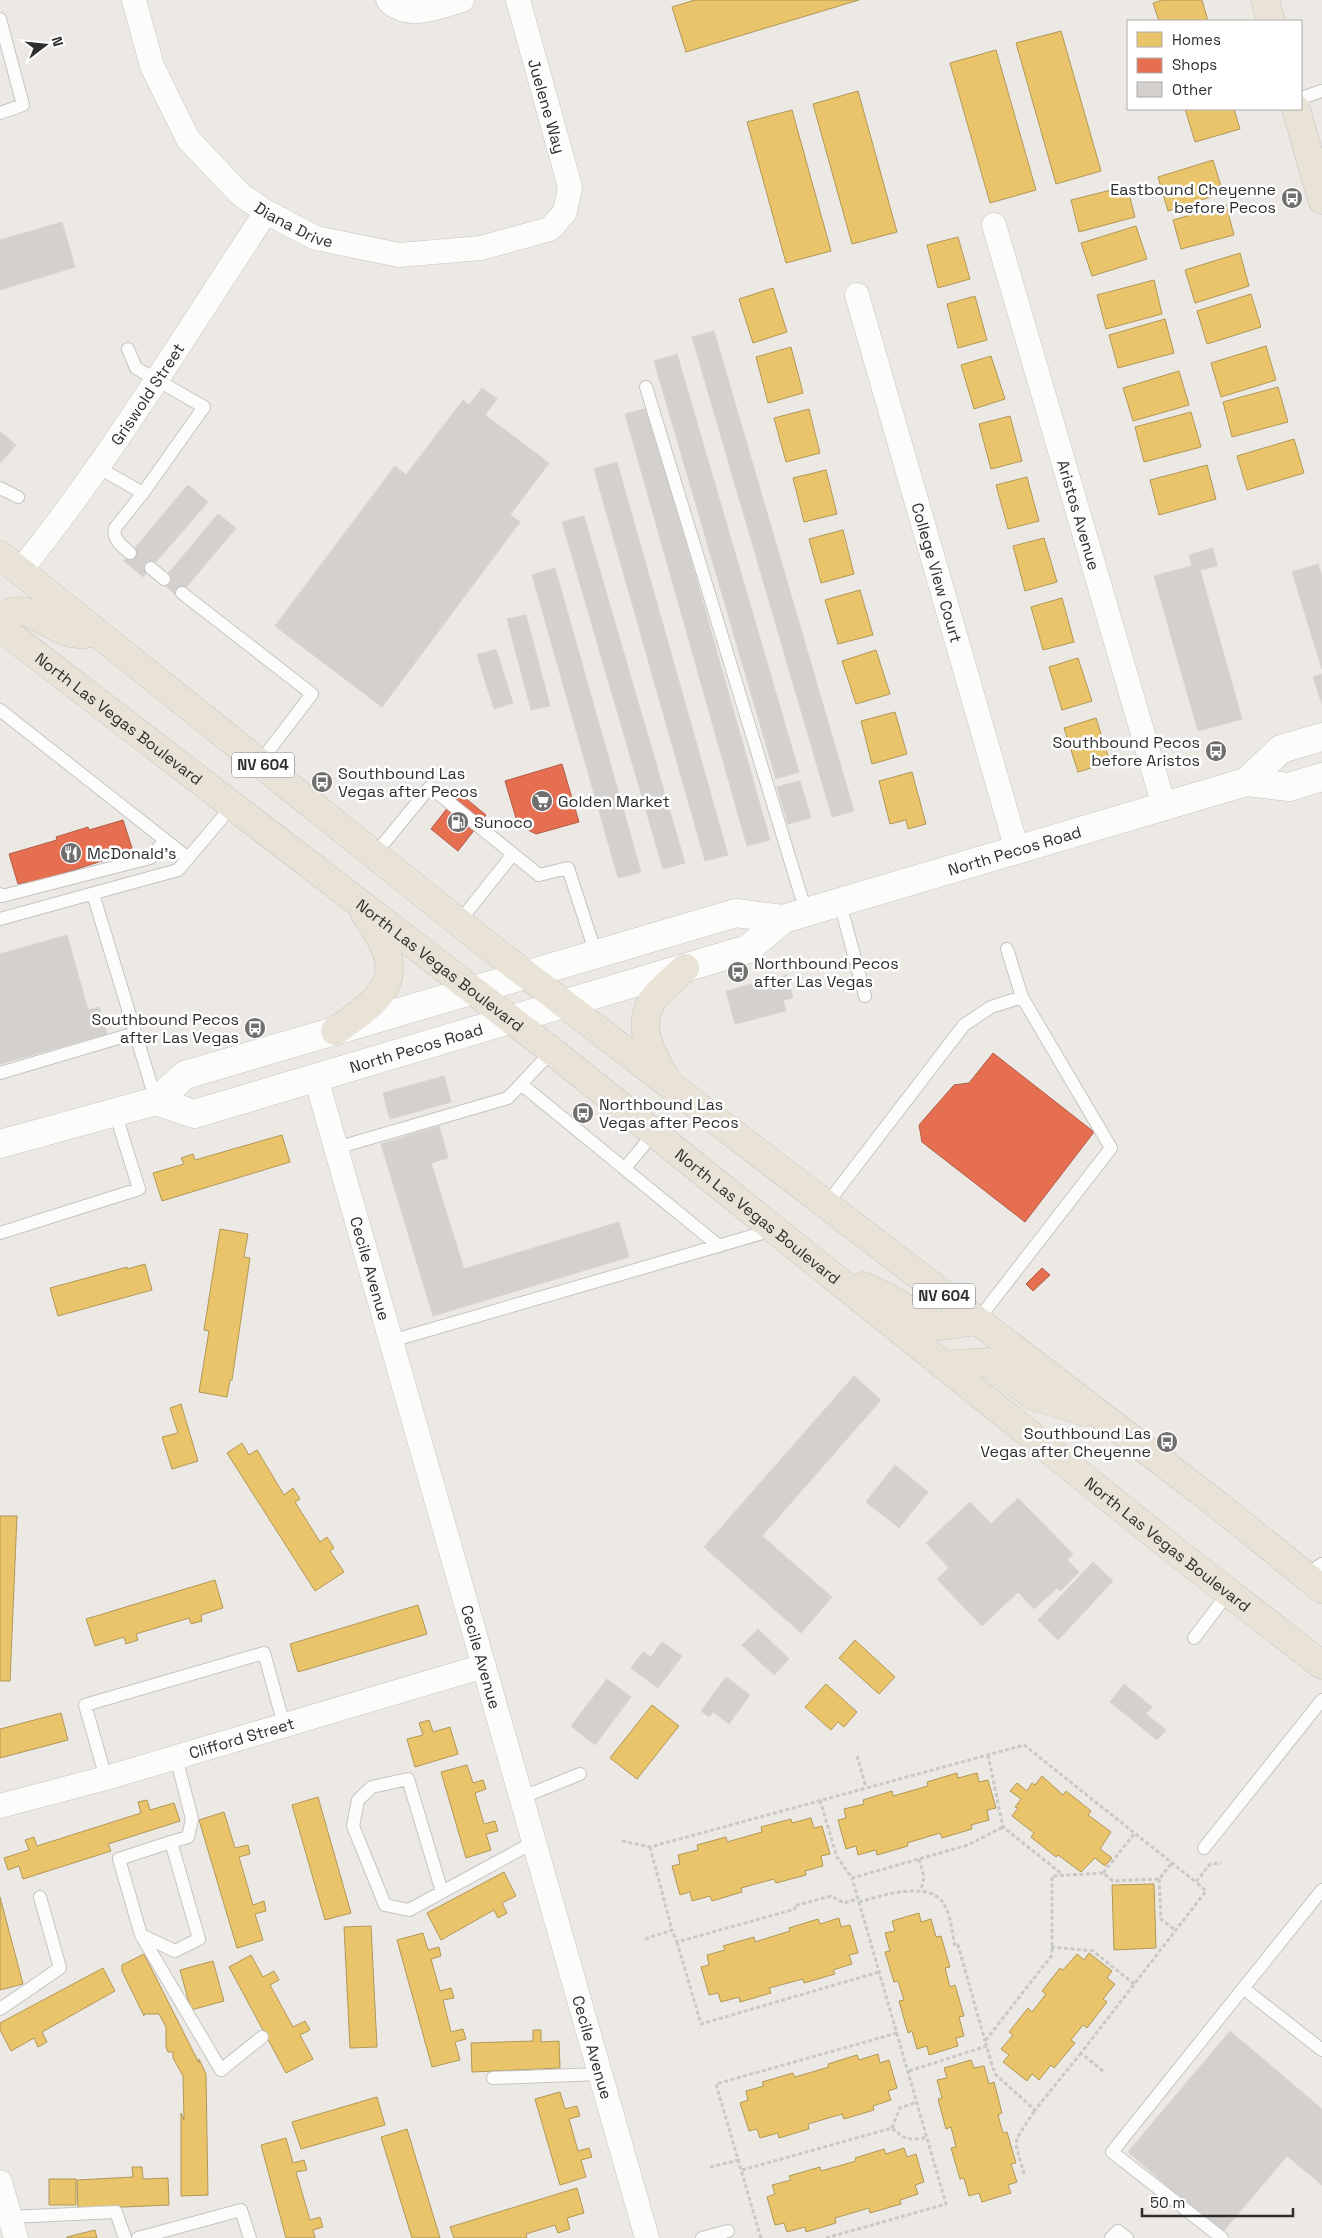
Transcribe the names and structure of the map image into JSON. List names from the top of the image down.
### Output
{
  "streets": {
    "main road": ["North Las Vegas Boulevard", "NV 604", "North Pecos Road"],
    "street": [
      "Juelene Way",
      "Diana Drive",
      "Griswold Street",
      "Aristos Avenue",
      "College View Court",
      "Cecile Avenue",
      "Clifford Street"
    ]
  },
  "crossings": [
    ["Juelene Way", "Diana Drive"],
    ["Diana Drive", "Griswold Street"],
    ["Griswold Street", "NV 604"],
    ["Aristos Avenue", "North Pecos Road"],
    ["College View Court", "North Pecos Road"],
    ["North Las Vegas Boulevard", "North Pecos Road"],
    ["NV 604", "North Pecos Road"],
    ["North Pecos Road", "Cecile Avenue"],
    ["Cecile Avenue", "Clifford Street"]
  ],
  "places": {
    "bus stop": [
      "Eastbound Cheyenne before Pecos",
      "Southbound Pecos before Aristos",
      "Southbound Las Vegas after Pecos",
      "Northbound Pecos after Las Vegas",
      "Southbound Pecos after Las Vegas",
      "Northbound Las Vegas after Pecos",
      "Southbound Las Vegas after Cheyenne"
    ],
    "supermarket": ["Golden Market"],
    "fuel station": ["Sunoco"],
    "restaurant": ["McDonald's"]
  },
  "legend": ["Homes", "Shops", "Other"],
  "scale_bar": "50 m",
  "north": "right"
}
